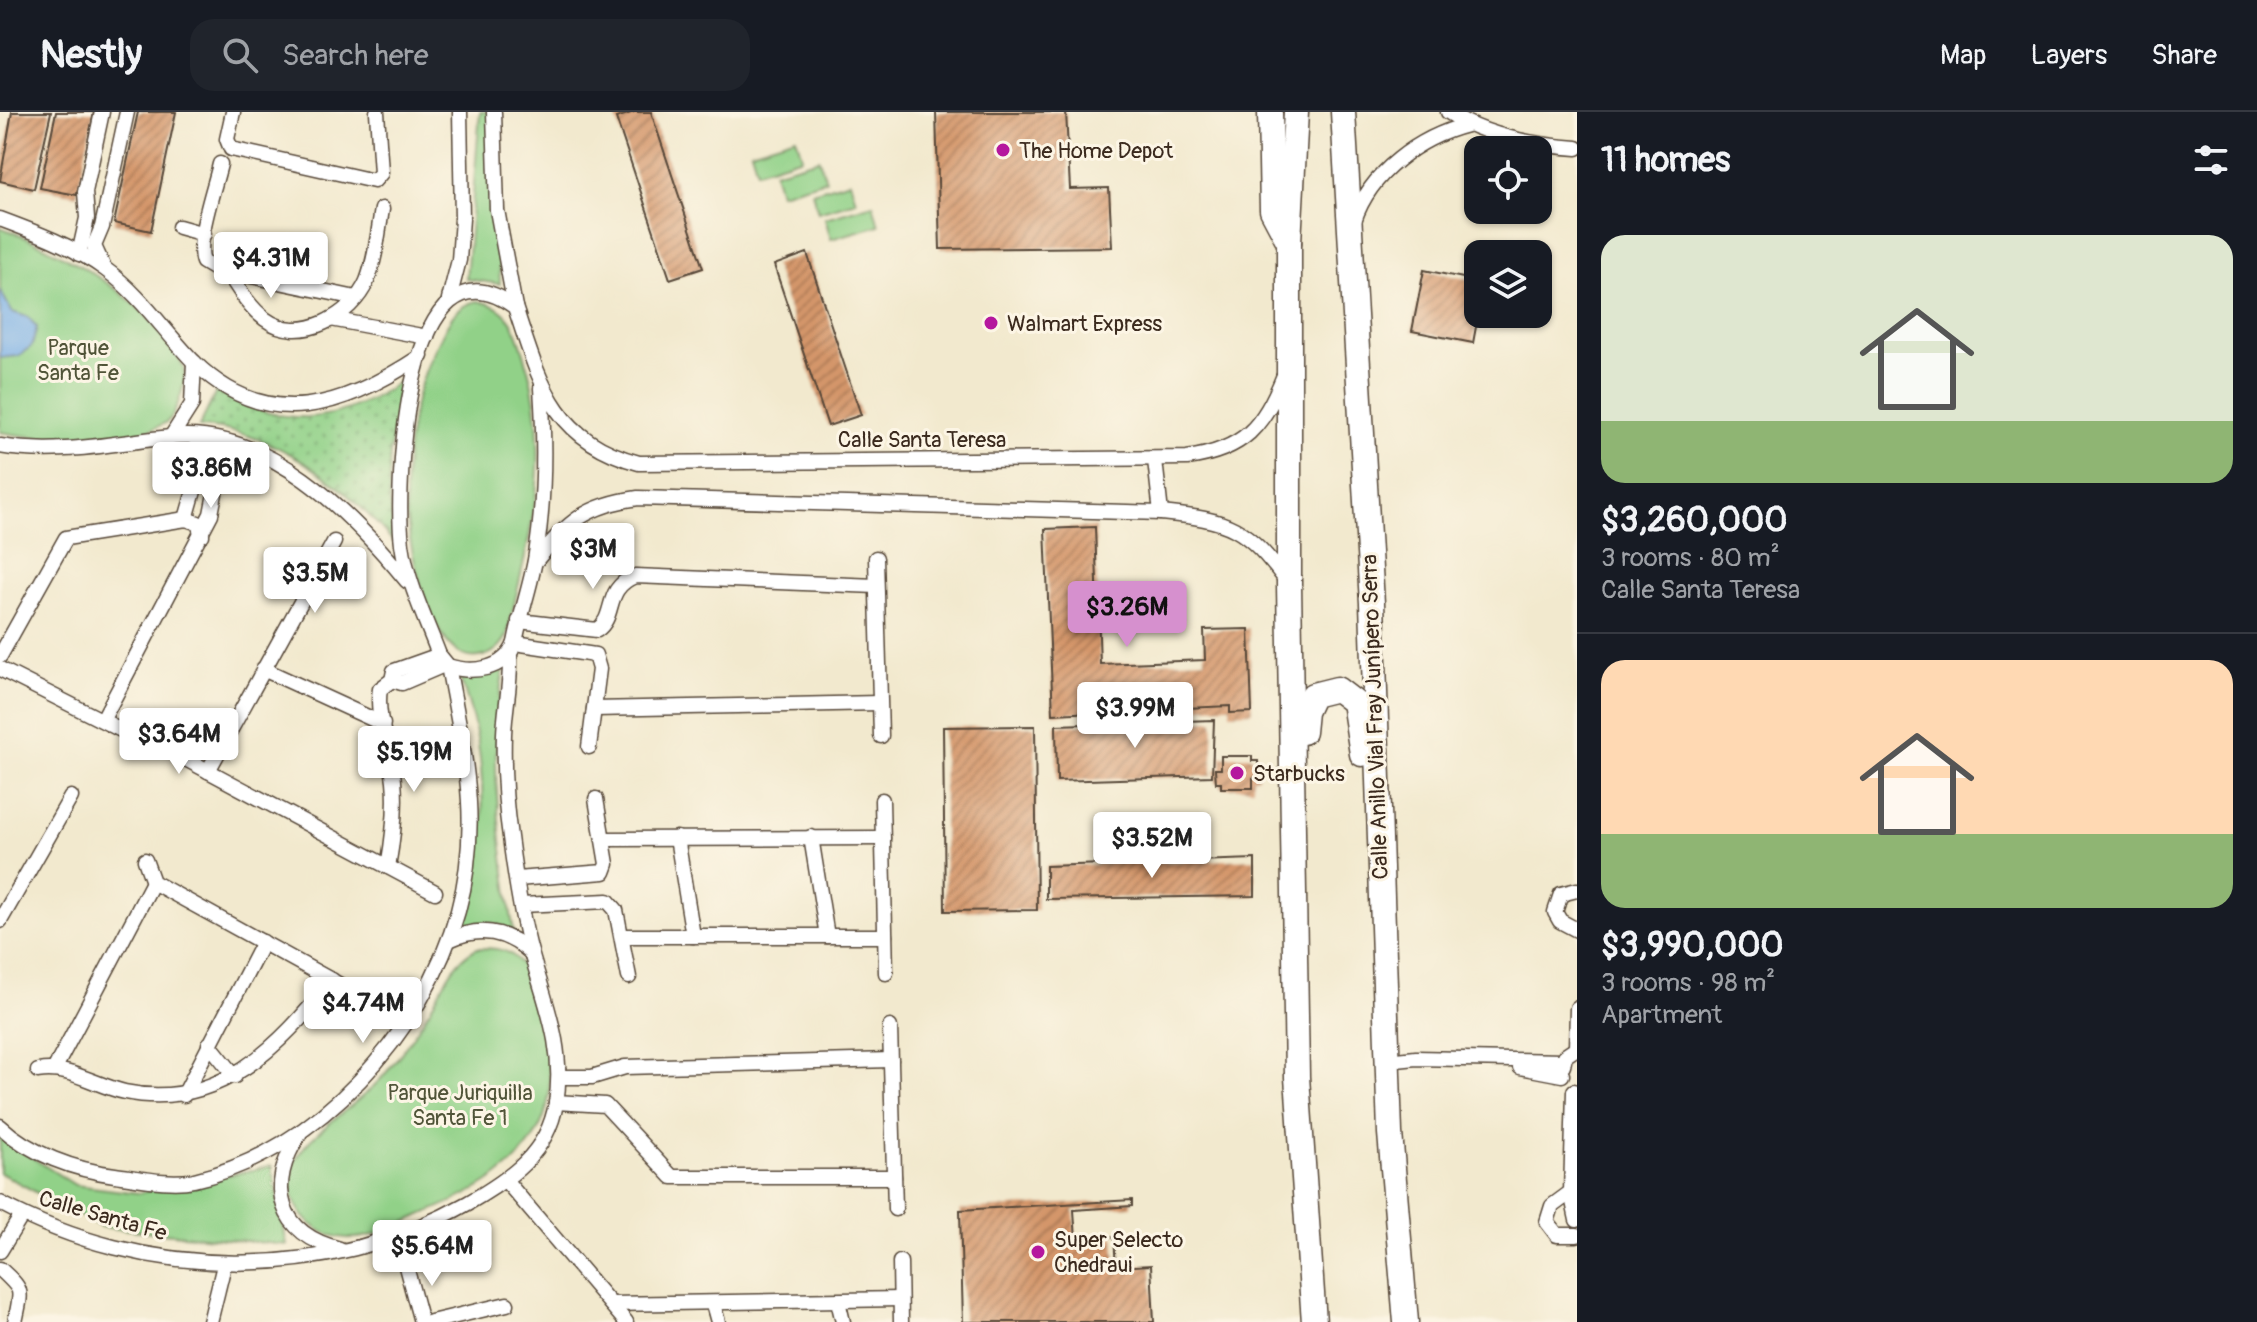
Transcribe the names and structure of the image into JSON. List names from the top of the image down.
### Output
{
  "streets": {
    "highway": ["Calle Anillo Vial Fray Junípero Serra"],
    "street": ["Calle Santa Teresa", "Calle Santa Fe"]
  },
  "crossings": [
    ["Calle Santa Teresa", "Calle Santa Fe"]
  ],
  "parks": ["Parque Santa Fe", "Parque Juriquilla Santa Fe 1"],
  "places": [
    "The Home Depot",
    "Walmart Express",
    "Starbucks",
    "Super Selecto Chedraui"
  ],
  "page": {
    "header": "Nestly",
    "search": "Search here",
    "nav": ["Map", "Layers", "Share"],
    "heading": "11 homes",
    "list": [
      {
        "name": "$3,260,000",
        "note": "3 rooms · 80 m² · Calle Santa Teresa"
      },
      {
        "name": "$3,990,000",
        "note": "3 rooms · 98 m² · Apartment"
      }
    ],
    "price": [
      "$4.31M",
      "$3.86M",
      "$3M",
      "$3.5M",
      "$3.26M",
      "$3.99M",
      "$3.64M",
      "$5.19M",
      "$3.52M",
      "$4.74M",
      "$5.64M"
    ]
  }
}
